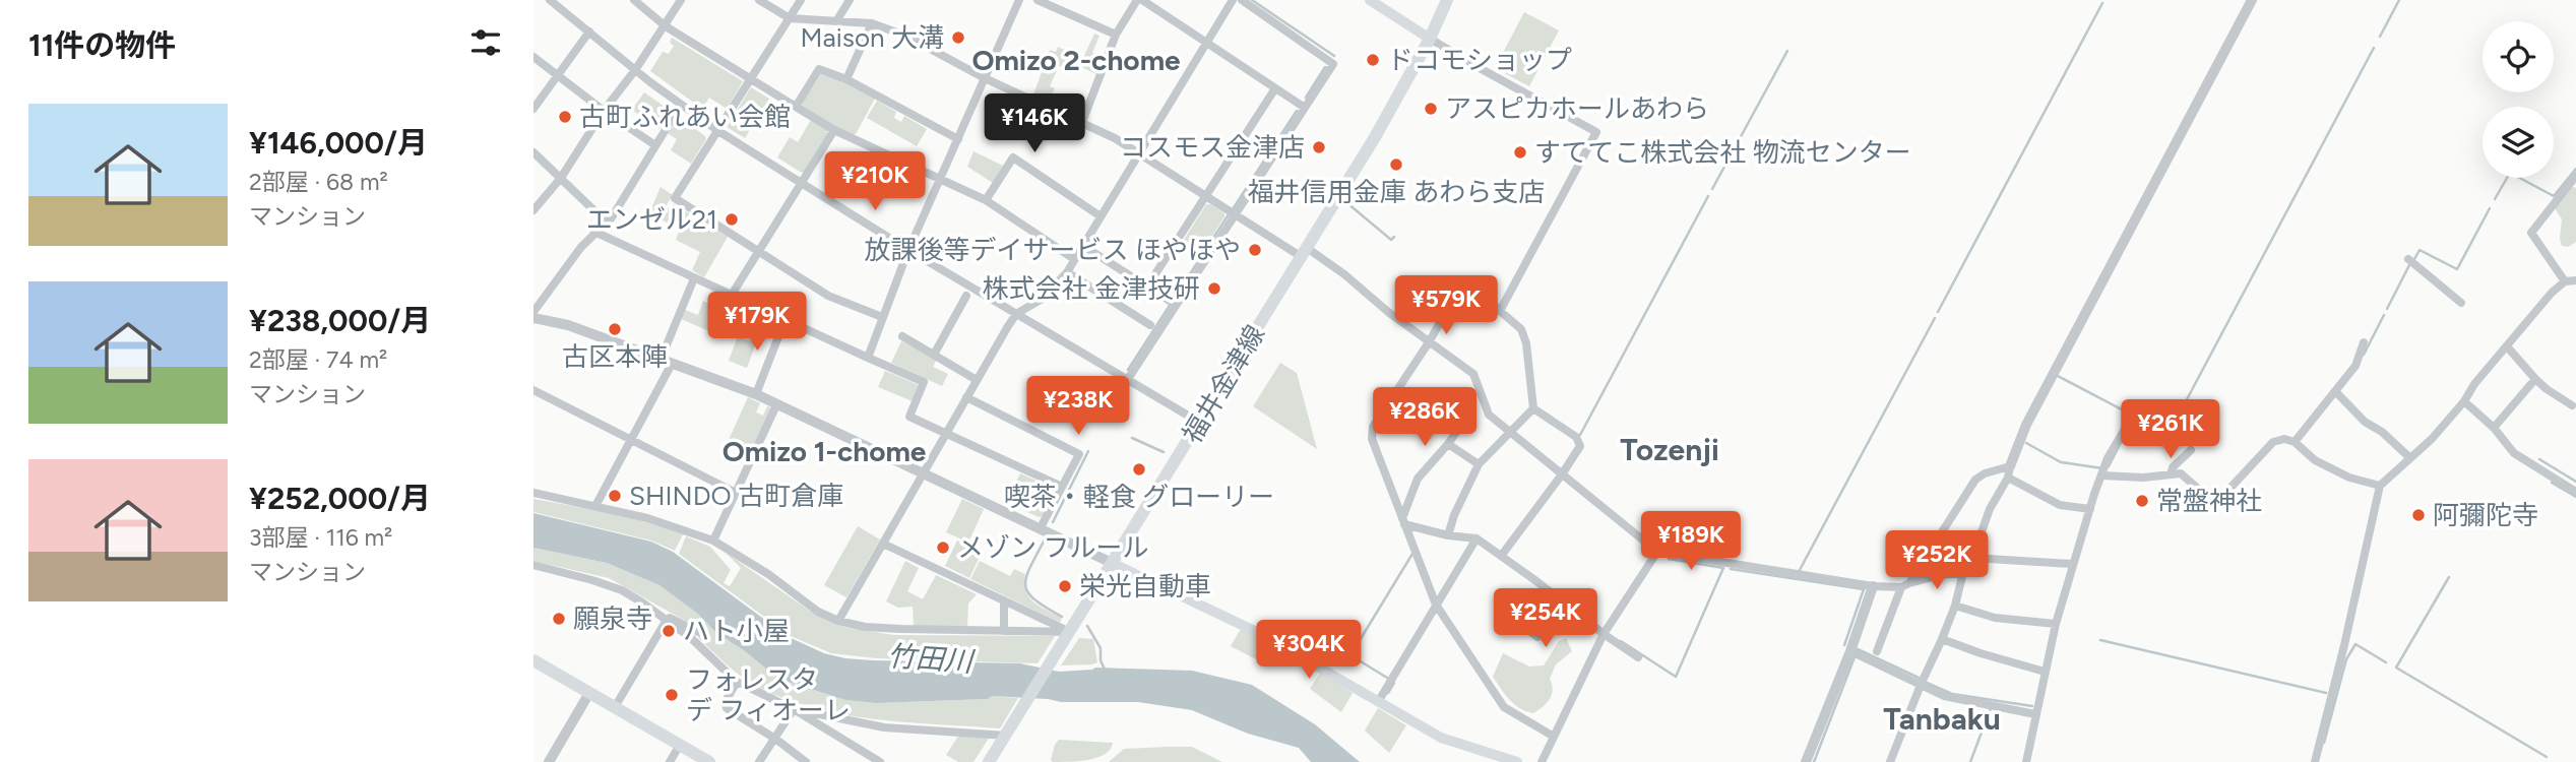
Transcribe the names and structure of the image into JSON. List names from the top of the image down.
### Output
{
  "streets": {
    "main road": ["福井金津線"]
  },
  "districts": [
    "Omizo 2-chome",
    "Tozenji",
    "Omizo 1-chome",
    "Tanbaku"
  ],
  "water": ["竹田川"],
  "places": [
    "Maison 大溝",
    "ドコモショップ",
    "アスピカホールあわら",
    "古町ふれあい会館",
    "コスモス金津店",
    "すててこ株式会社 物流センター",
    "福井信用金庫 あわら支店",
    "エンゼル21",
    "放課後等デイサービス ほやほや",
    "株式会社 金津技研",
    "古区本陣",
    "喫茶・軽食 グローリー",
    "SHINDO 古町倉庫",
    "常盤神社",
    "阿彌陀寺",
    "メゾン フルール",
    "栄光自動車",
    "願泉寺",
    "ハト小屋",
    "フォレスタ デ フィオーレ"
  ],
  "page": {
    "heading": "11件の物件",
    "list": [
      {
        "name": "¥146,000/月",
        "note": "2部屋 · 68 m² · マンション"
      },
      {
        "name": "¥238,000/月",
        "note": "2部屋 · 74 m² · マンション"
      },
      {
        "name": "¥252,000/月",
        "note": "3部屋 · 116 m² · マンション"
      }
    ],
    "price": [
      "¥146K",
      "¥210K",
      "¥579K",
      "¥179K",
      "¥238K",
      "¥286K",
      "¥261K",
      "¥189K",
      "¥252K",
      "¥254K",
      "¥304K"
    ]
  }
}
